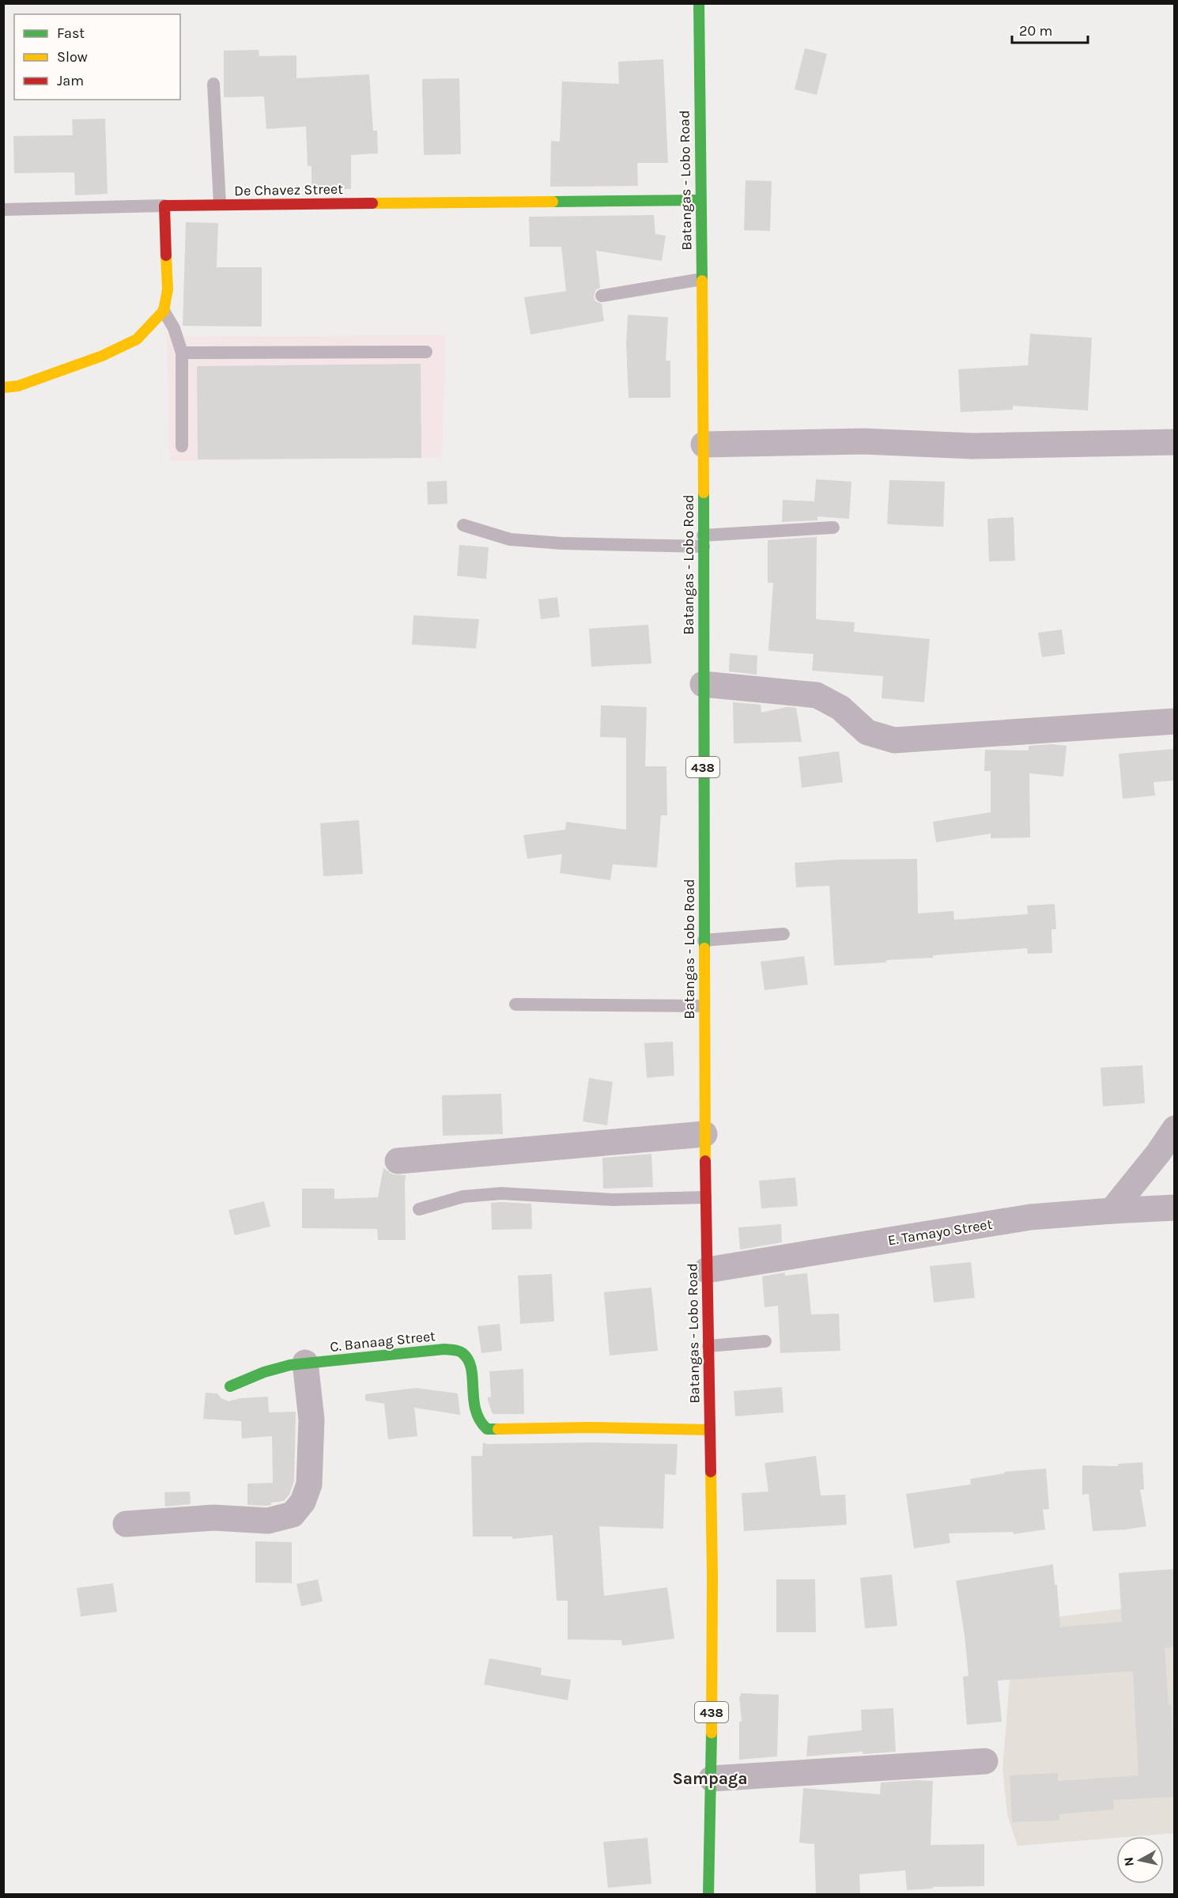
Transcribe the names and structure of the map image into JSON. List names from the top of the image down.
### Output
{
  "streets": {
    "main road": [
      "Batangas - Lobo Road",
      "De Chavez Street",
      "438",
      "C. Banaag Street"
    ],
    "street": ["E. Tamayo Street"]
  },
  "crossings": [
    ["Batangas - Lobo Road", "De Chavez Street"],
    ["Batangas - Lobo Road", "E. Tamayo Street"],
    ["Batangas - Lobo Road", "C. Banaag Street"]
  ],
  "districts": ["Sampaga"],
  "legend": ["Fast", "Slow", "Jam"],
  "scale_bar": "20 m",
  "north": "left"
}
